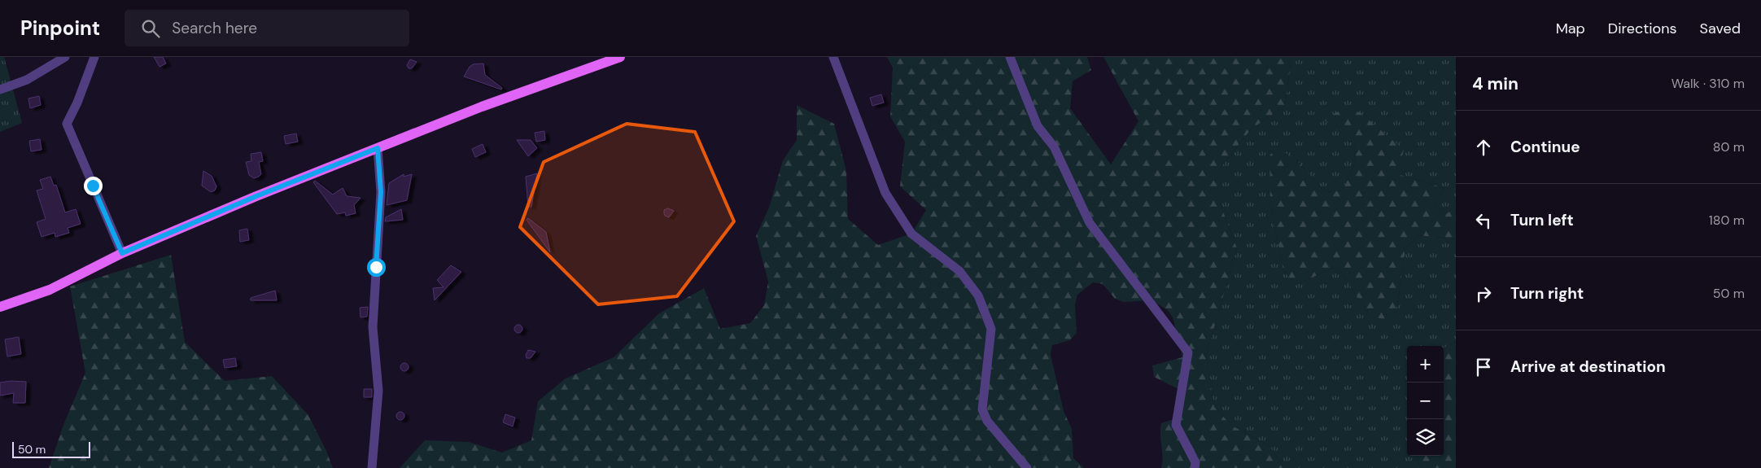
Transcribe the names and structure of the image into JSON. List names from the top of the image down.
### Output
{
  "scale_bar": "50 m",
  "page": {
    "header": "Pinpoint",
    "search": "Search here",
    "nav": ["Map", "Directions", "Saved"],
    "heading": ["4 min", "Walk · 310 m"],
    "list": [
      ["Continue", "80 m"],
      ["Turn left", "180 m"],
      ["Turn right", "50 m"],
      "Arrive at destination"
    ],
    "map_buttons": ["+", "−"],
    "scale": "50 m"
  }
}
